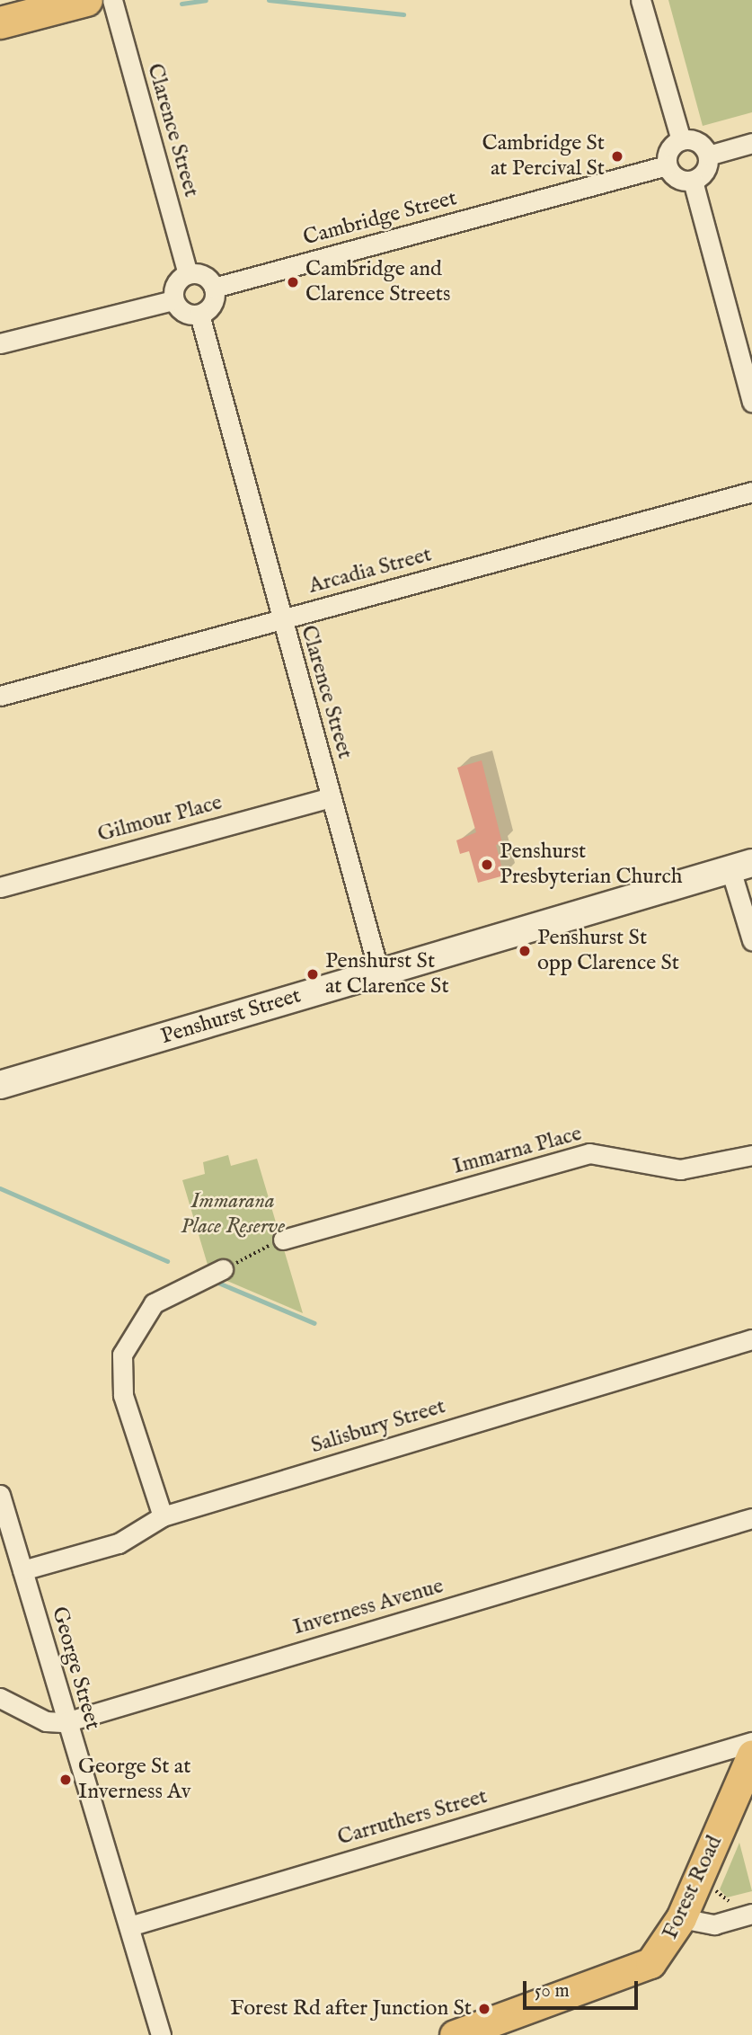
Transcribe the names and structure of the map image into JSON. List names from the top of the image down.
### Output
{
  "streets": {
    "main road": ["Penshurst Street", "Forest Road"],
    "street": [
      "Clarence Street",
      "Cambridge Street",
      "Arcadia Street",
      "Gilmour Place",
      "Immarna Place",
      "Salisbury Street",
      "Inverness Avenue",
      "George Street",
      "Carruthers Street"
    ]
  },
  "crossings": [
    ["Clarence Street", "Cambridge Street"],
    ["Clarence Street", "Arcadia Street"],
    ["Clarence Street", "Gilmour Place"],
    ["Clarence Street", "Penshurst Street"],
    ["Salisbury Street", "George Street"],
    ["Inverness Avenue", "George Street"],
    ["George Street", "Carruthers Street"]
  ],
  "parks": ["Immarana Place Reserve"],
  "places": [
    "Cambridge St at Percival St",
    "Cambridge and Clarence Streets",
    "Penshurst Presbyterian Church",
    "Penshurst St opp Clarence St",
    "Penshurst St at Clarence St",
    "George St at Inverness Av",
    "Forest Rd after Junction St"
  ],
  "scale_bar": "50 m"
}
